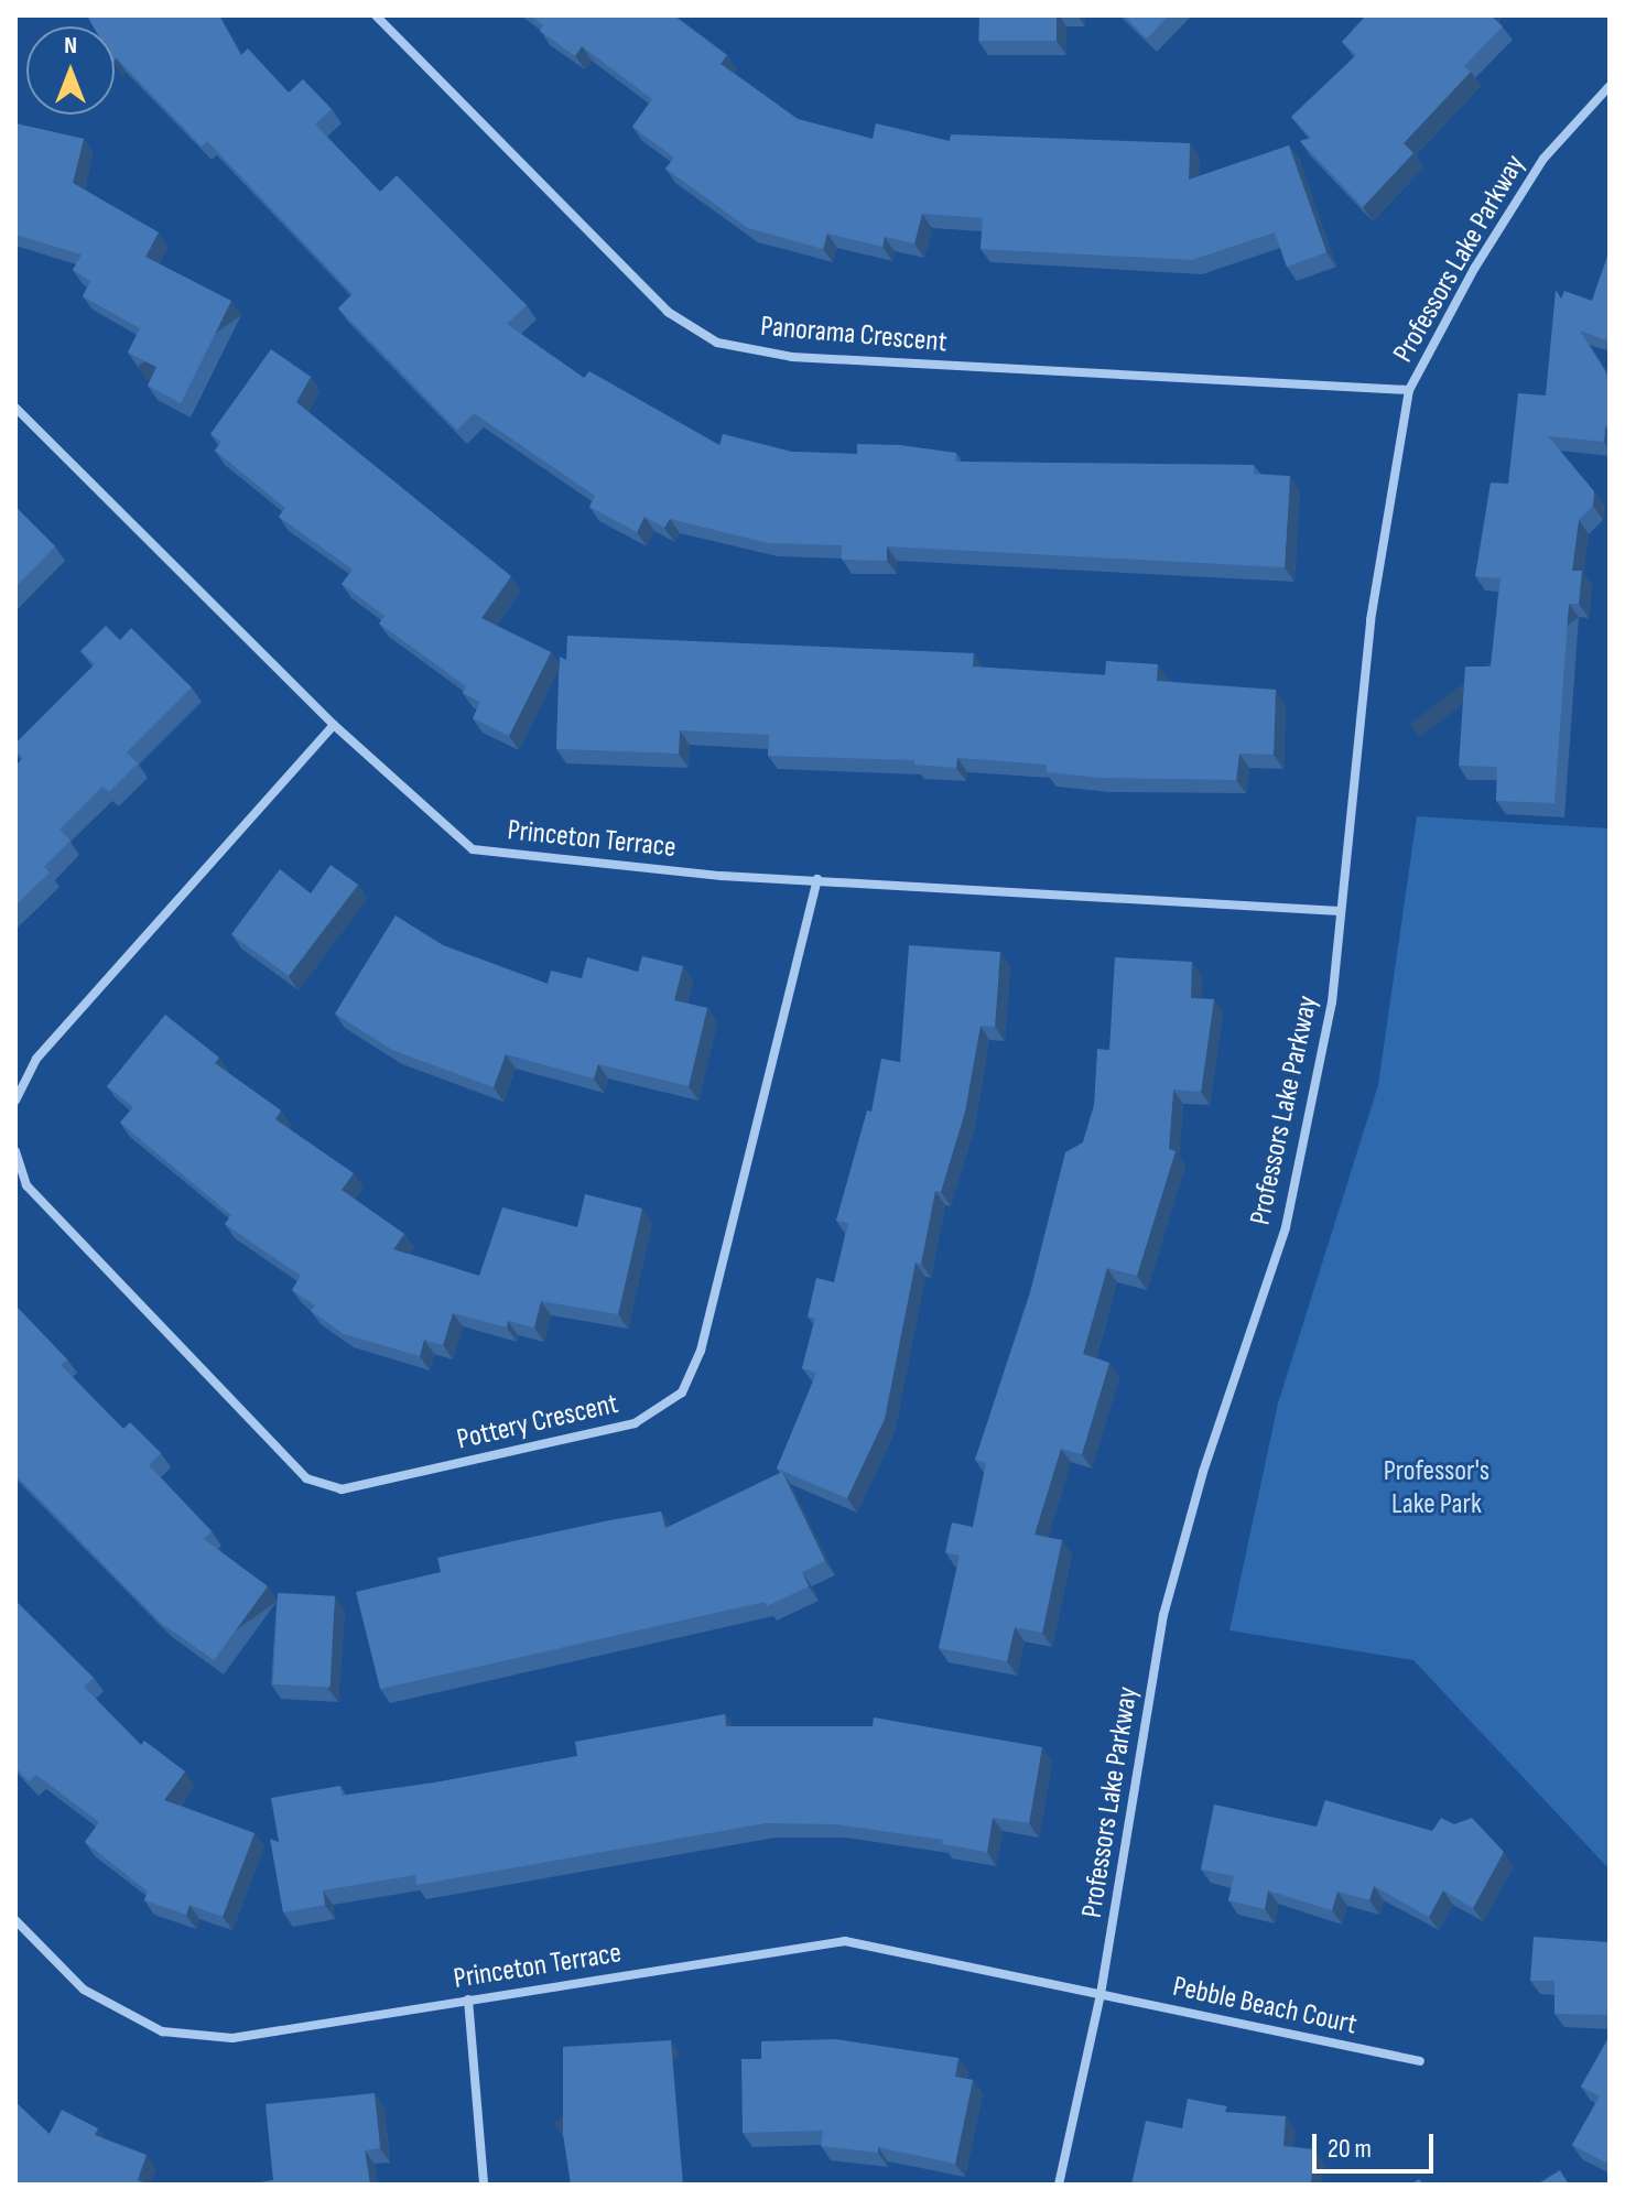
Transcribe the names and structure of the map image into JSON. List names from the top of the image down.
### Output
{
  "streets": {
    "street": [
      "Professors Lake Parkway",
      "Panorama Crescent",
      "Princeton Terrace",
      "Pottery Crescent",
      "Pebble Beach Court"
    ]
  },
  "crossings": [
    ["Professors Lake Parkway", "Panorama Crescent"],
    ["Professors Lake Parkway", "Princeton Terrace"],
    ["Professors Lake Parkway", "Pebble Beach Court"],
    ["Princeton Terrace", "Pottery Crescent"],
    ["Princeton Terrace", "Pebble Beach Court"]
  ],
  "parks": ["Professor's Lake Park"],
  "scale_bar": "20 m",
  "north": "top"
}
